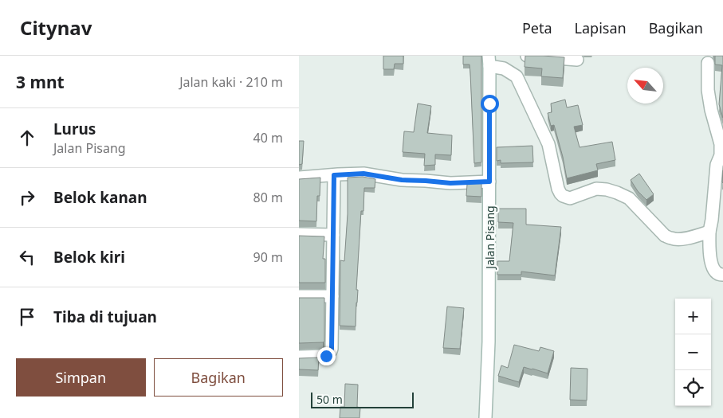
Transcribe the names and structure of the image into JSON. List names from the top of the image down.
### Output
{
  "streets": {
    "street": ["Jalan Pisang"]
  },
  "scale_bar": "50 m",
  "north": "top left",
  "page": {
    "header": "Citynav",
    "nav": ["Peta", "Lapisan", "Bagikan"],
    "heading": ["3 mnt", "Jalan kaki · 210 m"],
    "list": [
      ["Lurus", "Jalan Pisang", "40 m"],
      ["Belok kanan", "80 m"],
      ["Belok kiri", "90 m"],
      "Tiba di tujuan"
    ],
    "map_buttons": ["+", "−"],
    "buttons": ["Simpan", "Bagikan"],
    "scale": "50 m"
  }
}
